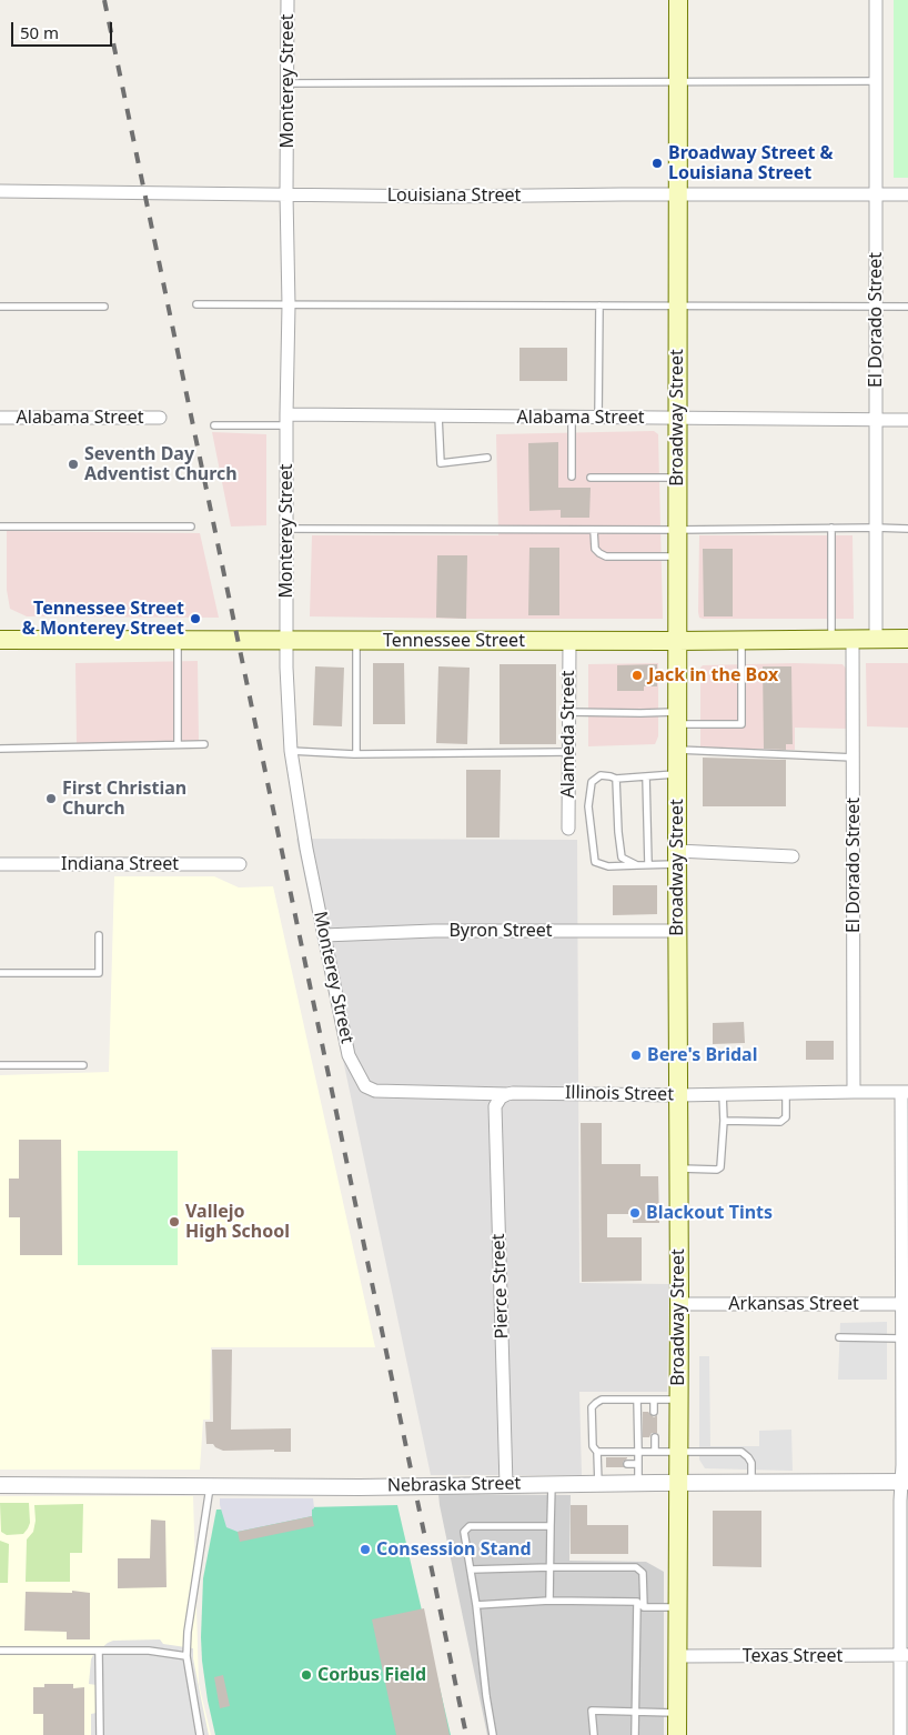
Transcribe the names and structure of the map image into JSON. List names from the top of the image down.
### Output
{
  "streets": {
    "main road": ["Broadway Street", "Tennessee Street"],
    "street": [
      "Monterey Street",
      "Louisiana Street",
      "El Dorado Street",
      "Alabama Street",
      "Alameda Street",
      "Indiana Street",
      "Byron Street",
      "Illinois Street",
      "Pierce Street",
      "Arkansas Street",
      "Nebraska Street",
      "Texas Street"
    ]
  },
  "crossings": [
    ["Monterey Street", "Louisiana Street"],
    ["Monterey Street", "Alabama Street"],
    ["Monterey Street", "Tennessee Street"],
    ["Monterey Street", "Byron Street"],
    ["Monterey Street", "Illinois Street"],
    ["Louisiana Street", "El Dorado Street"],
    ["Louisiana Street", "Broadway Street"],
    ["El Dorado Street", "Alabama Street"],
    ["El Dorado Street", "Tennessee Street"],
    ["El Dorado Street", "Illinois Street"],
    ["Alabama Street", "Broadway Street"],
    ["Broadway Street", "Tennessee Street"],
    ["Broadway Street", "Byron Street"],
    ["Broadway Street", "Illinois Street"],
    ["Broadway Street", "Arkansas Street"],
    ["Broadway Street", "Nebraska Street"],
    ["Broadway Street", "Texas Street"],
    ["Tennessee Street", "Alameda Street"],
    ["Illinois Street", "Pierce Street"],
    ["Pierce Street", "Nebraska Street"]
  ],
  "places": [
    "Broadway Street & Louisiana Street",
    "Seventh Day Adventist Church",
    "Tennessee Street & Monterey Street",
    "Jack in the Box",
    "First Christian Church",
    "Bere's Bridal",
    "Blackout Tints",
    "Vallejo High School",
    "Consession Stand",
    "Corbus Field"
  ],
  "scale_bar": "50 m"
}
